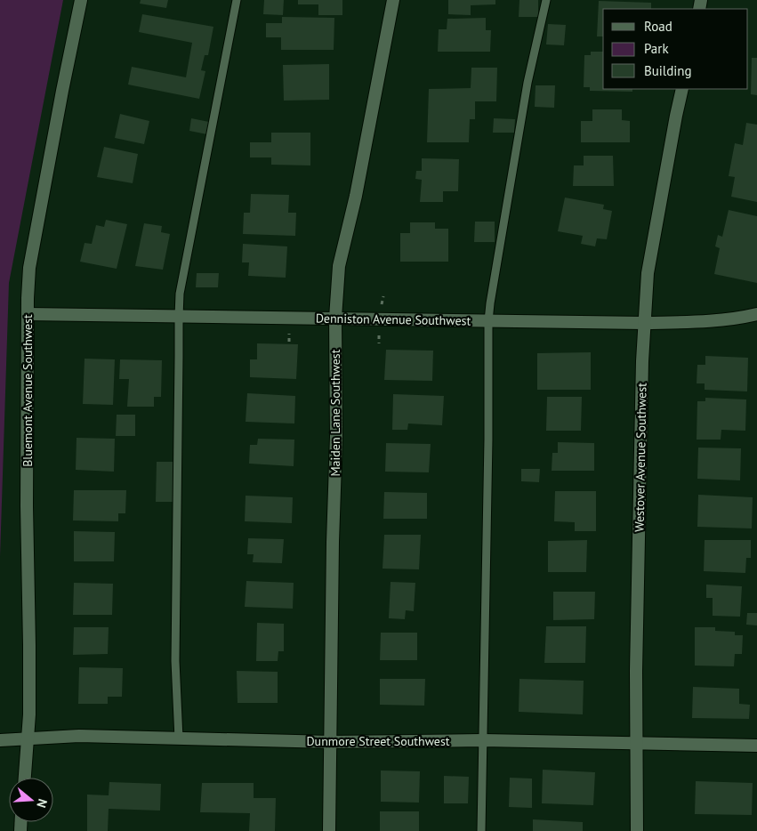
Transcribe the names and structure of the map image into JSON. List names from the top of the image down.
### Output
{
  "streets": {
    "street": [
      "Denniston Avenue Southwest",
      "Bluemont Avenue Southwest",
      "Maiden Lane Southwest",
      "Westover Avenue Southwest",
      "Dunmore Street Southwest"
    ]
  },
  "crossings": [
    ["Denniston Avenue Southwest", "Bluemont Avenue Southwest"],
    ["Denniston Avenue Southwest", "Maiden Lane Southwest"],
    ["Denniston Avenue Southwest", "Westover Avenue Southwest"],
    ["Bluemont Avenue Southwest", "Dunmore Street Southwest"],
    ["Maiden Lane Southwest", "Dunmore Street Southwest"],
    ["Westover Avenue Southwest", "Dunmore Street Southwest"]
  ],
  "legend": ["Road", "Park", "Building"],
  "north": "right"
}
